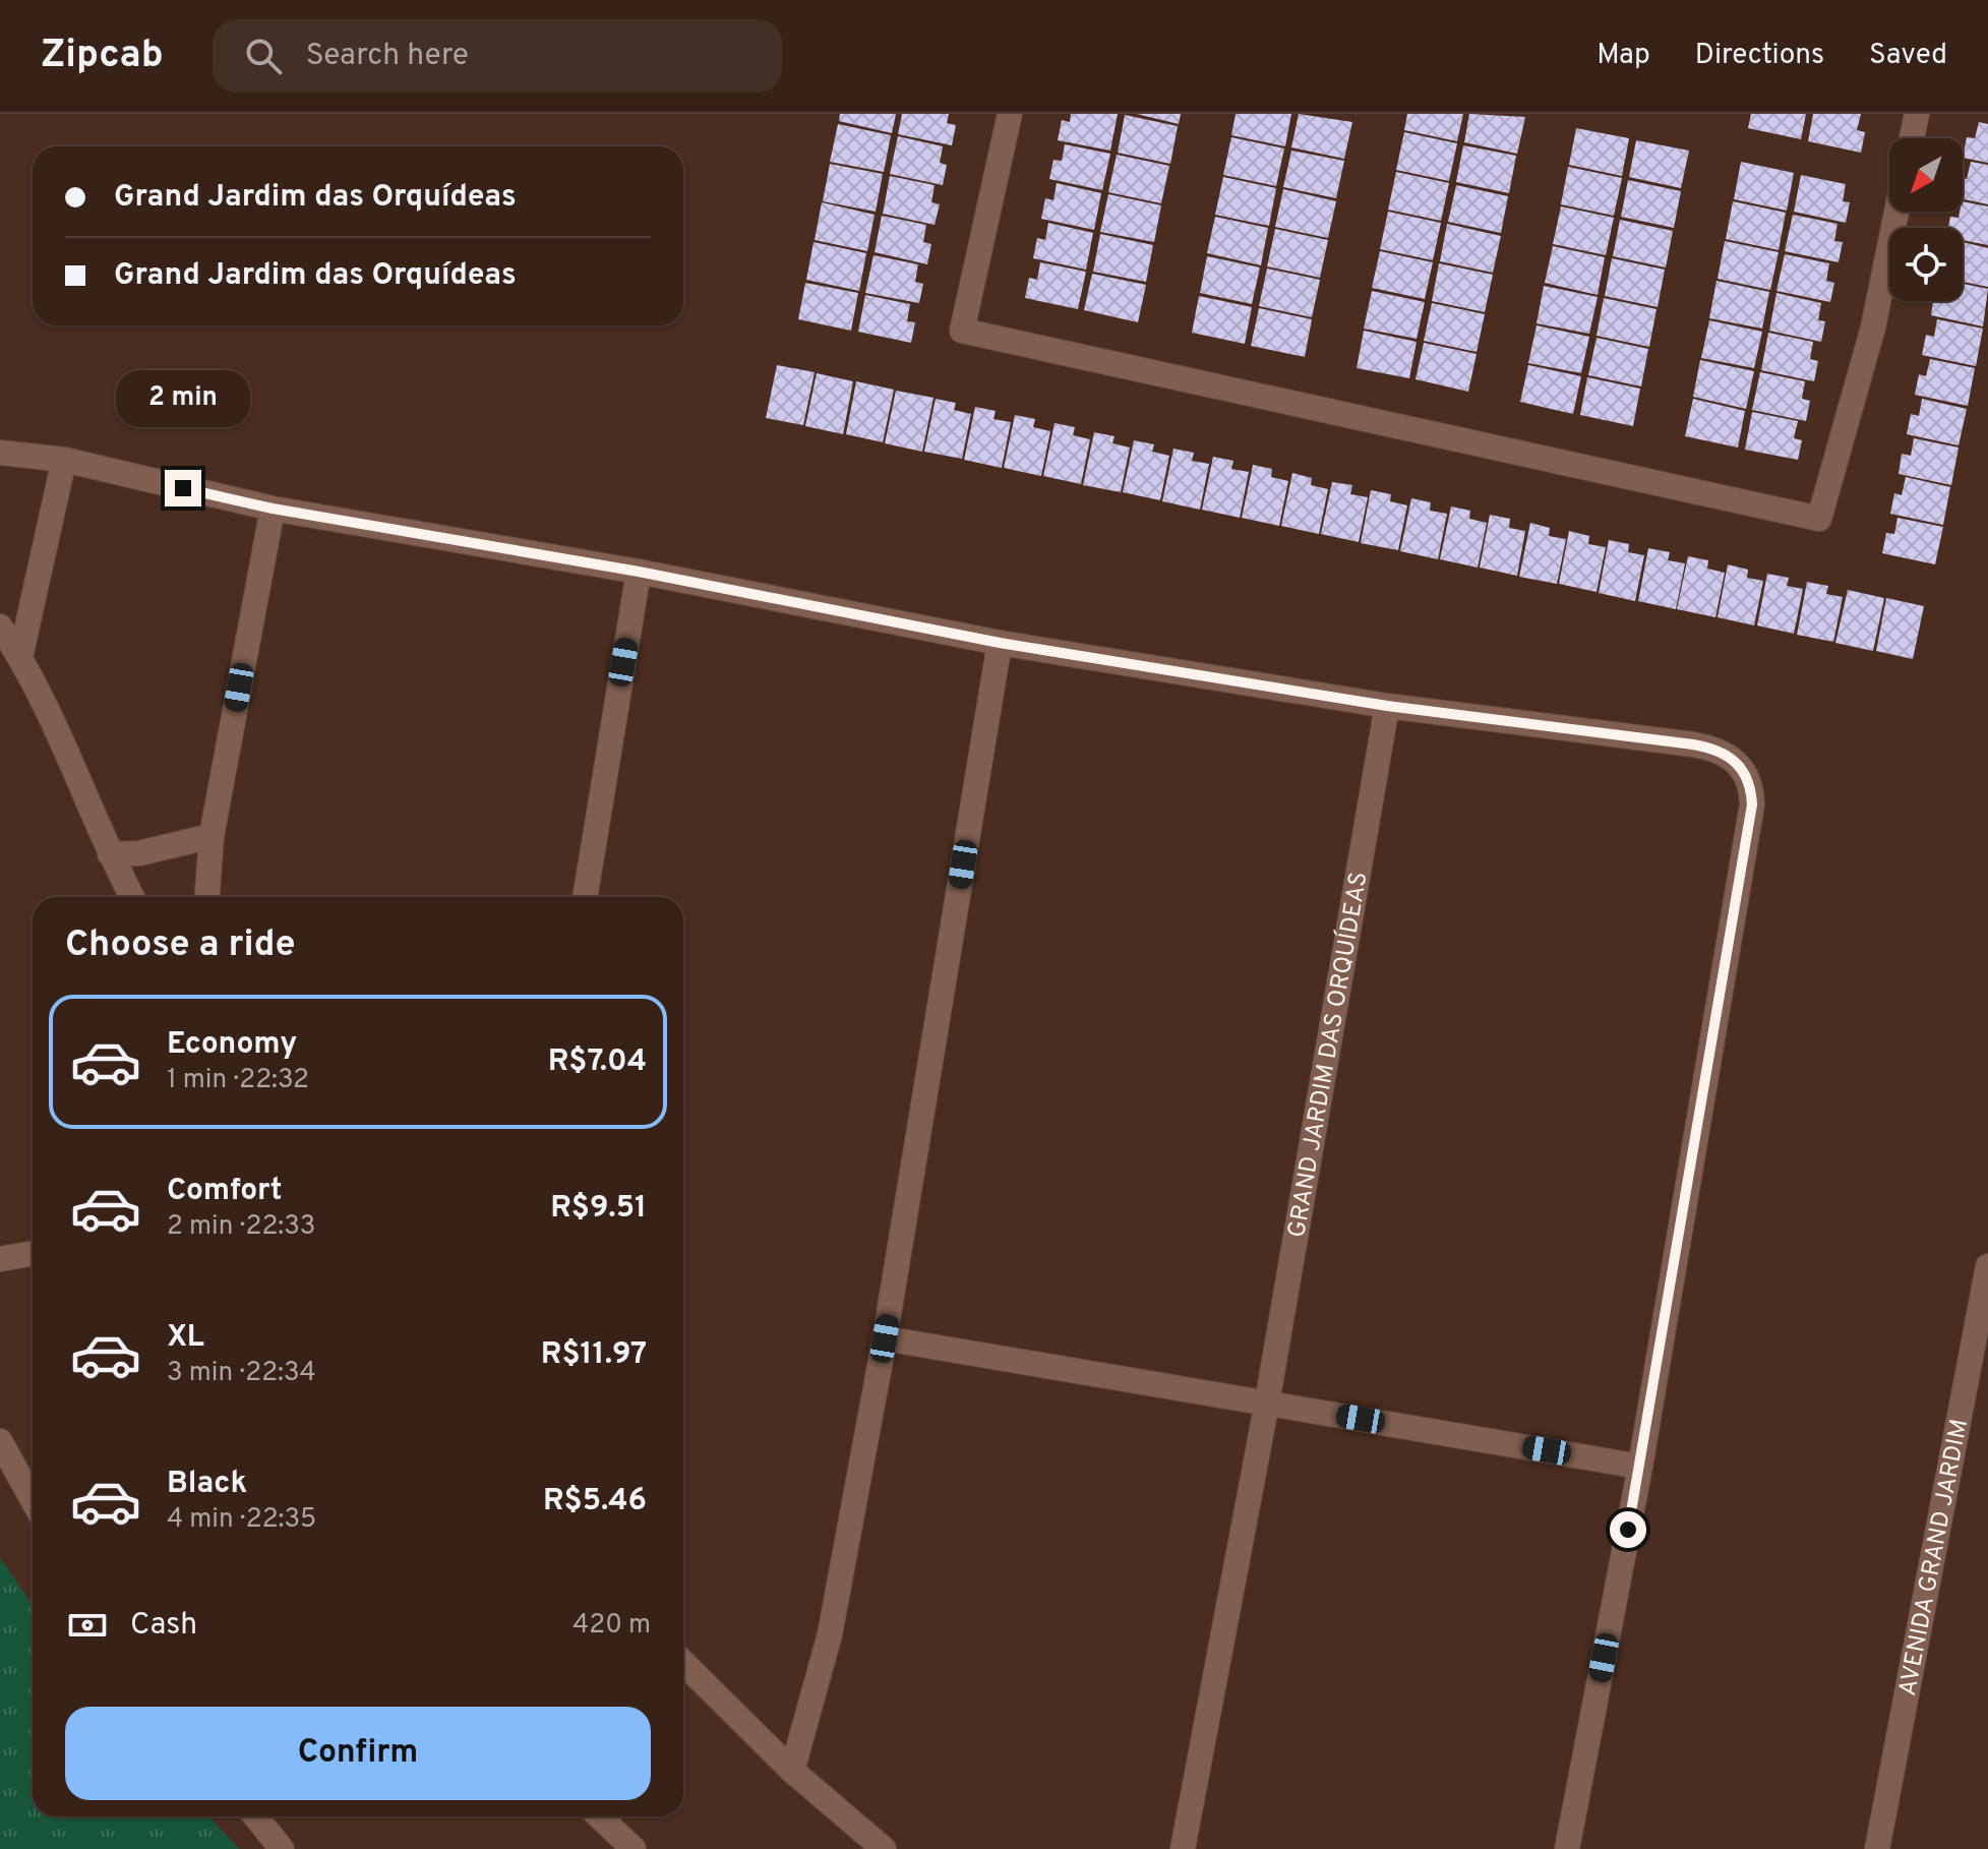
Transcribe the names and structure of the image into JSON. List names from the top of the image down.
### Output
{
  "streets": {
    "street": ["GRAND JARDIM DAS ORQUÍDEAS", "AVENIDA GRAND JARDIM"]
  },
  "north": "bottom left",
  "page": {
    "header": "Zipcab",
    "search": "Search here",
    "nav": ["Map", "Directions", "Saved"],
    "banner": ["Grand Jardim das Orquídeas", "Grand Jardim das Orquídeas"],
    "bubble": "2 min",
    "heading": "Choose a ride",
    "list": [
      {
        "name": "Economy",
        "note": "1 min · 22:32",
        "value": "R$7.04"
      },
      {
        "name": "Comfort",
        "note": "2 min · 22:33",
        "value": "R$9.51"
      },
      {
        "name": "XL",
        "note": "3 min · 22:34",
        "value": "R$11.97"
      },
      {
        "name": "Black",
        "note": "4 min · 22:35",
        "value": "R$5.46"
      }
    ],
    "pay": ["Cash", "420 m"],
    "buttons": "Confirm"
  }
}
